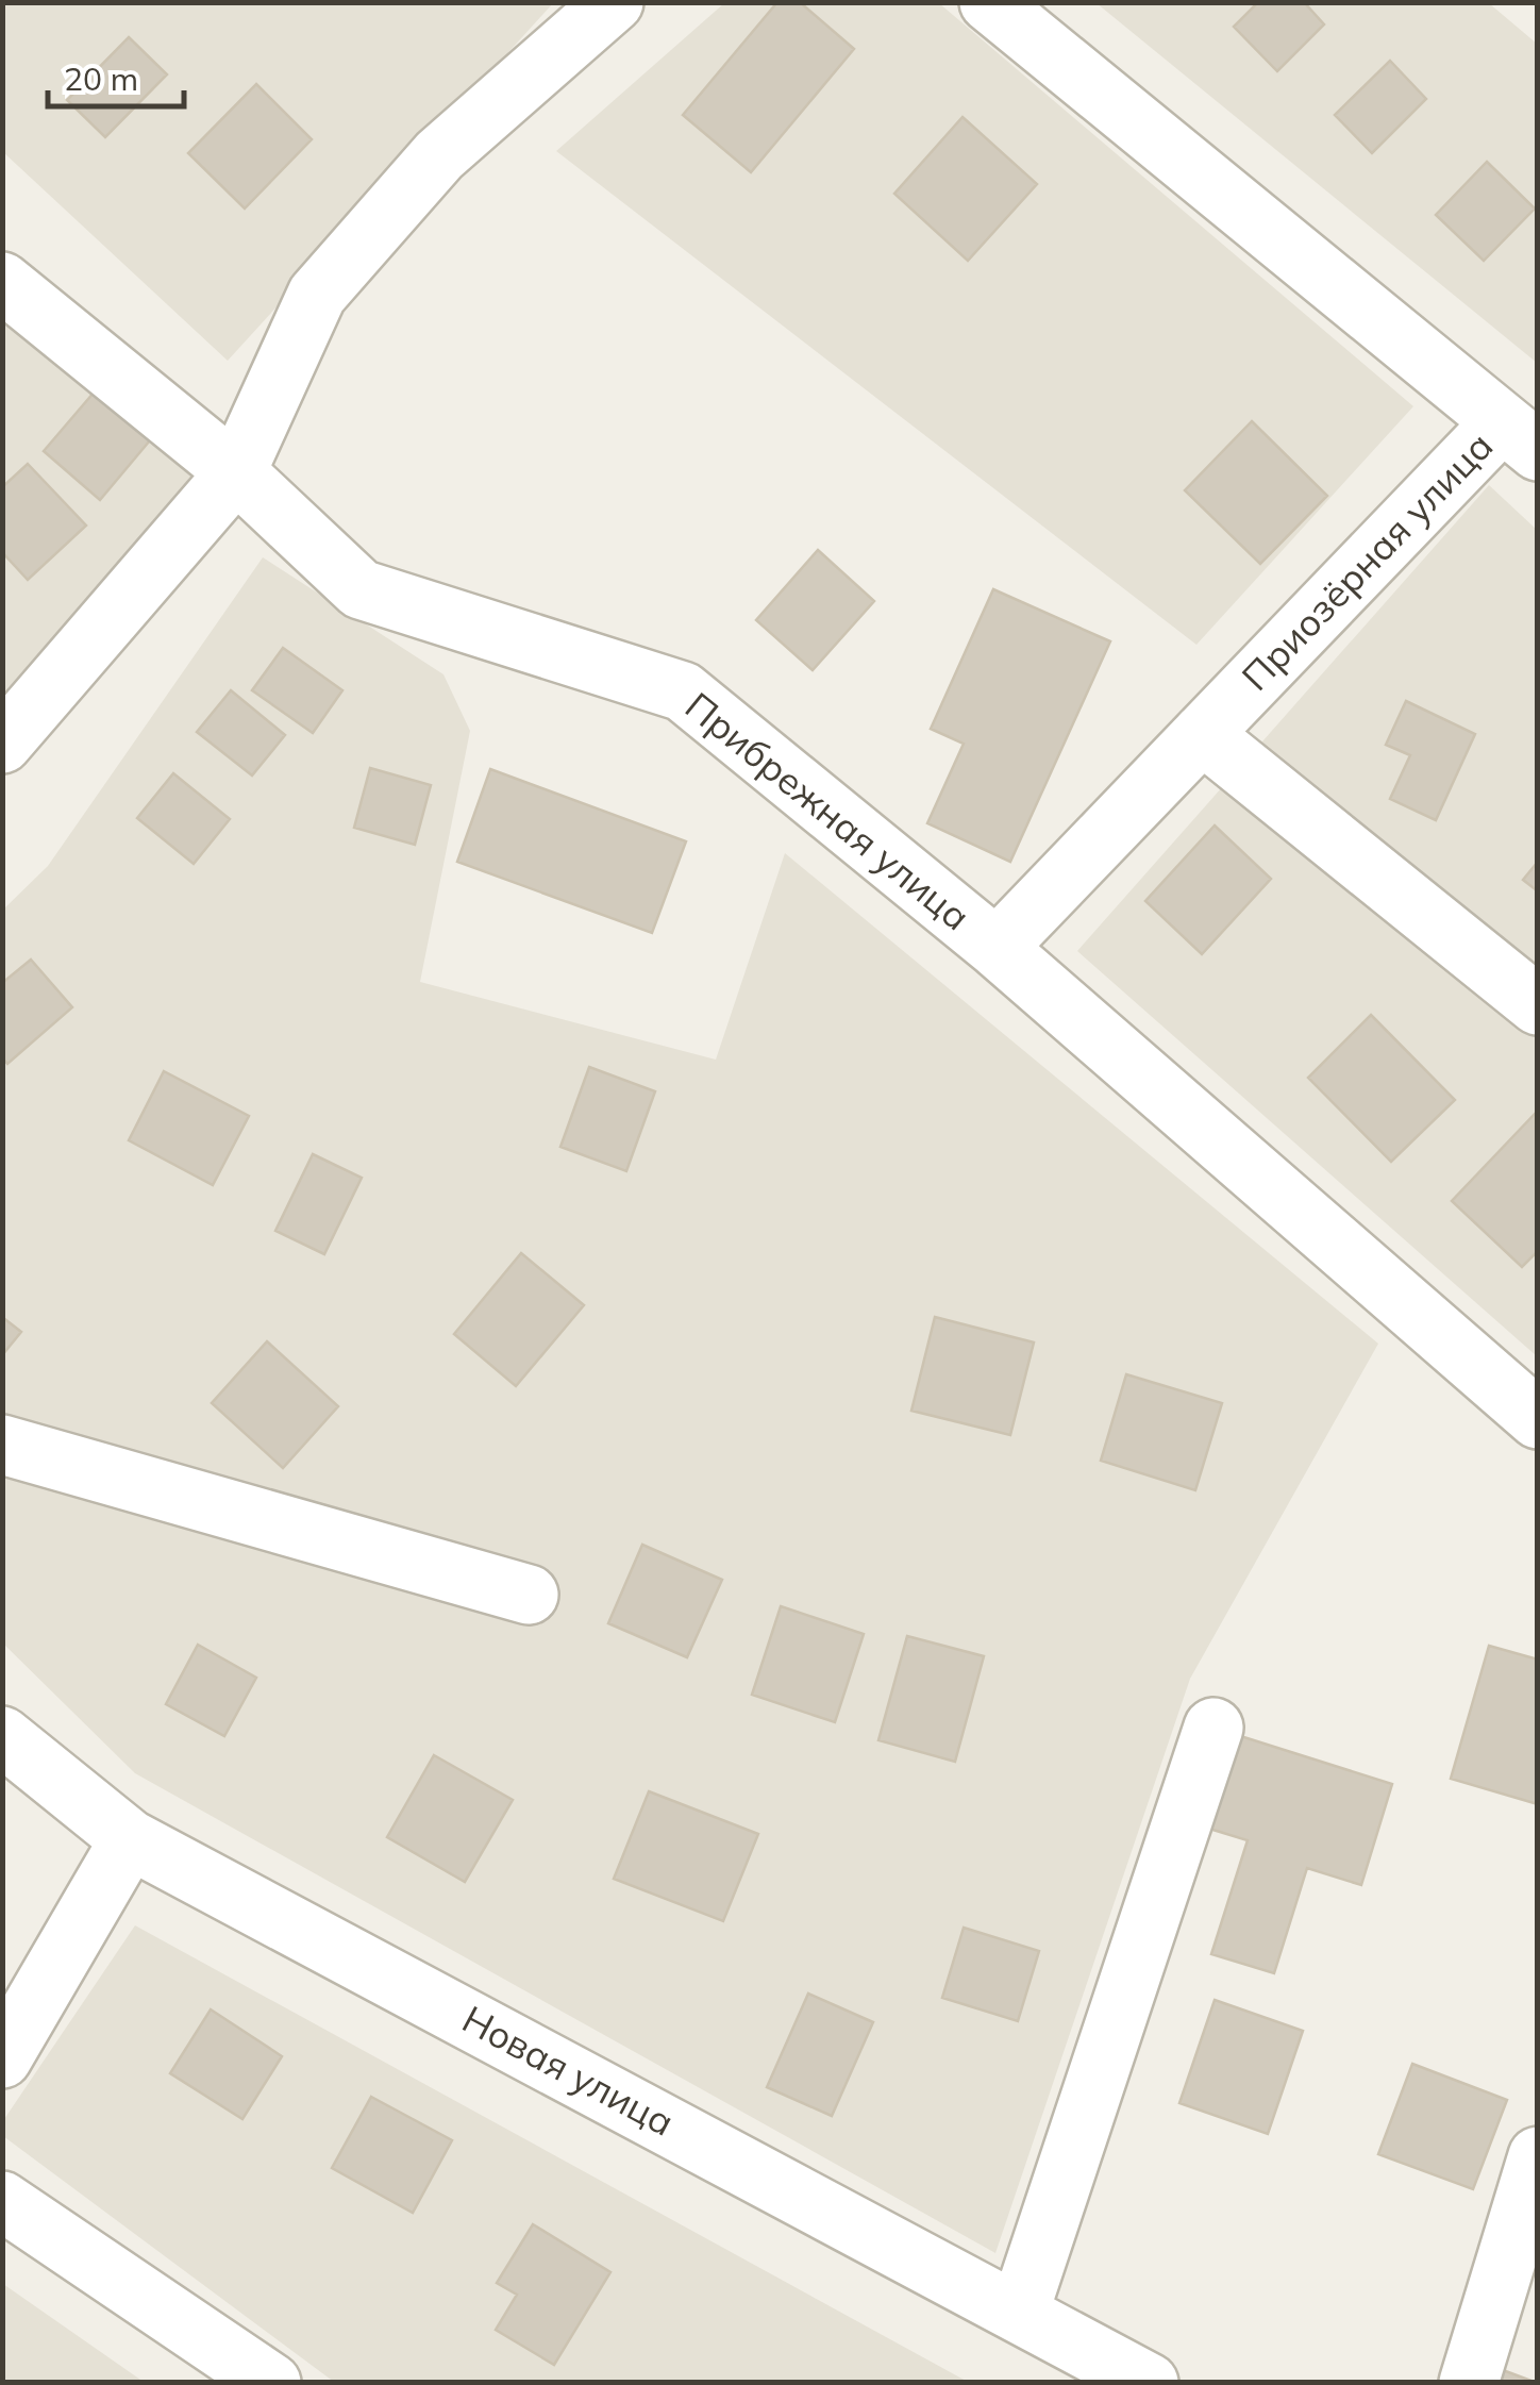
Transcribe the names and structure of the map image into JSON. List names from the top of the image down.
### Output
{
  "streets": {
    "street": ["Приозёрная улица", "Прибрежная улица", "Новая улица"]
  },
  "crossings": [
    ["Приозёрная улица", "Прибрежная улица"]
  ],
  "scale_bar": "20 m"
}
